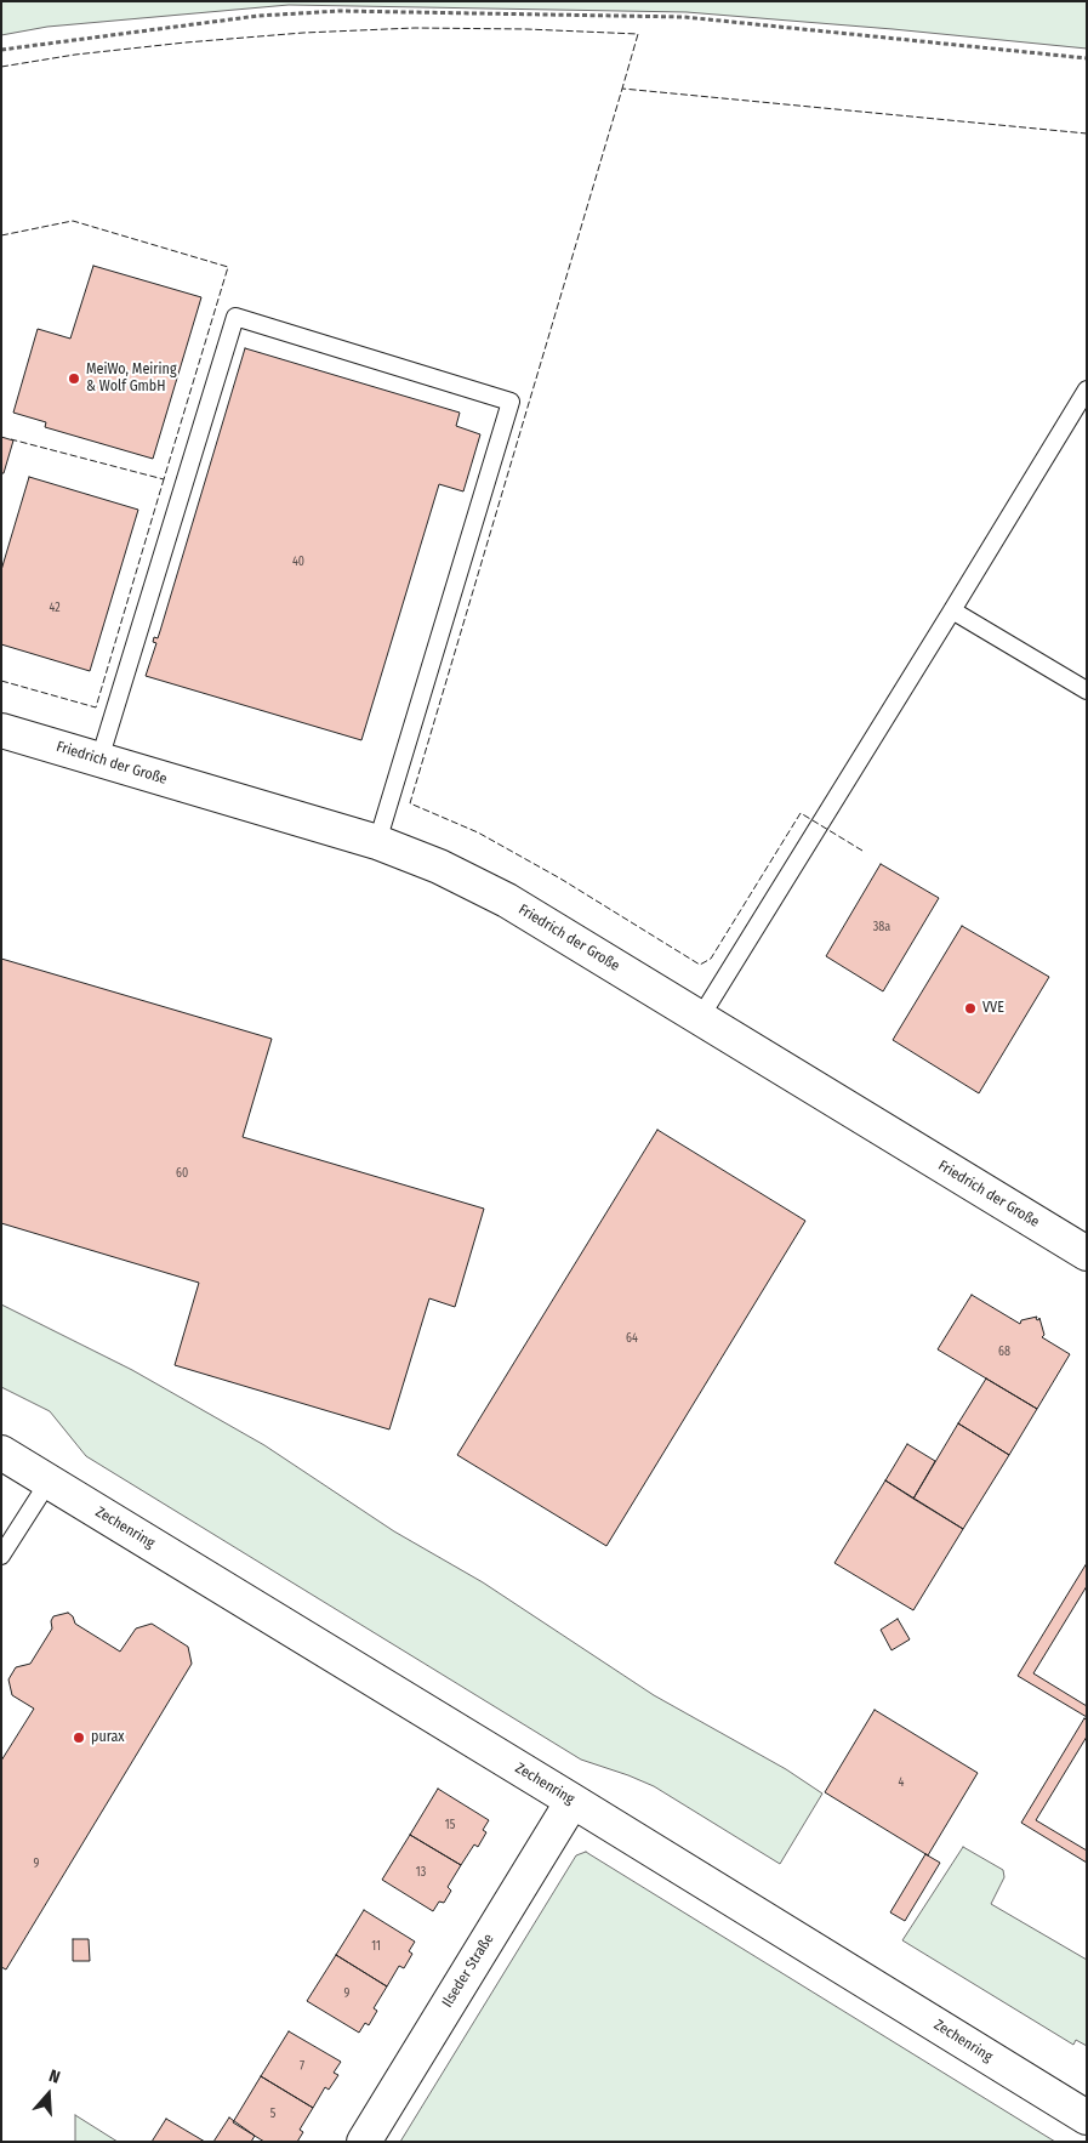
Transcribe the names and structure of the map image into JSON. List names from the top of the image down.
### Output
{
  "streets": {
    "street": ["Friedrich der Große", "Zechenring", "Ilseder Straße"]
  },
  "crossings": [
    ["Zechenring", "Ilseder Straße"]
  ],
  "places": ["MeiWo, Meiring & Wolf GmbH", "VVE", "purax"],
  "house_numbers": [
    "40",
    "42",
    "38a",
    "60",
    "64",
    "68",
    "4",
    "15",
    "9",
    "13",
    "11",
    "9",
    "7",
    "5"
  ],
  "north": "top"
}
